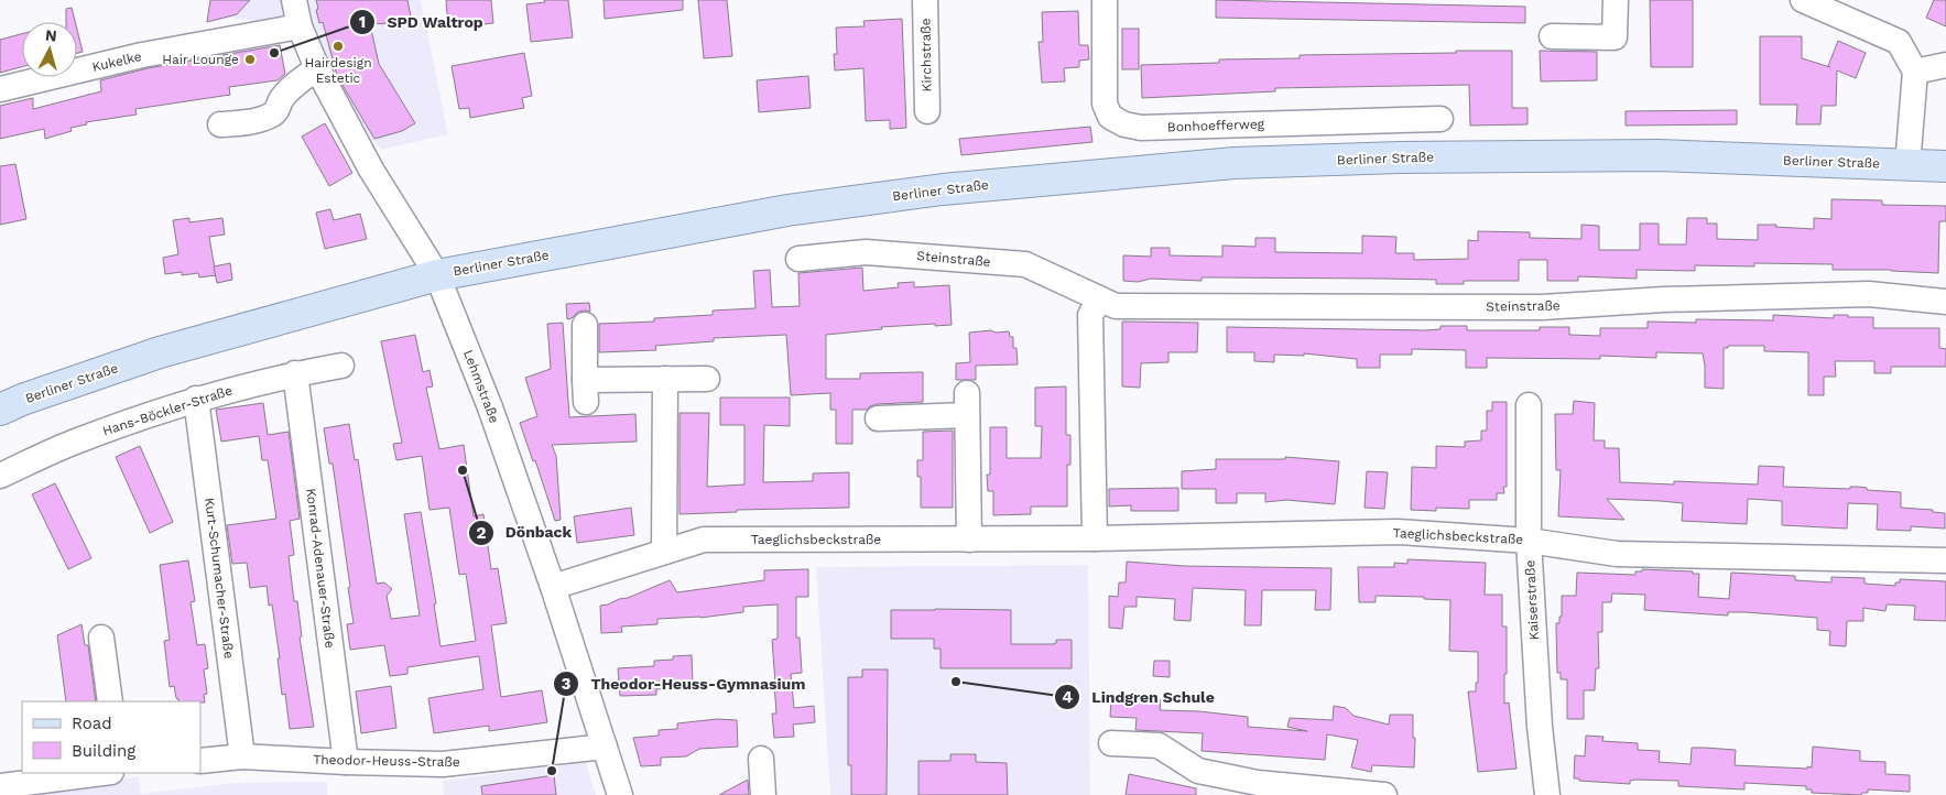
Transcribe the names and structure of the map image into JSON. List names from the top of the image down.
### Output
{
  "streets": {
    "main road": ["Berliner Straße"],
    "street": [
      "Kirchstraße",
      "Kukelke",
      "Bonhoefferweg",
      "Steinstraße",
      "Lehmstraße",
      "Hans-Böckler-Straße",
      "Taeglichsbeckstraße",
      "Konrad-Adenauer-Straße",
      "Kurt-Schumacher-Straße",
      "Kaiserstraße",
      "Theodor-Heuss-Straße"
    ]
  },
  "crossings": [
    ["Kukelke", "Lehmstraße"],
    ["Berliner Straße", "Lehmstraße"],
    ["Lehmstraße", "Taeglichsbeckstraße"],
    ["Lehmstraße", "Theodor-Heuss-Straße"],
    ["Hans-Böckler-Straße", "Konrad-Adenauer-Straße"],
    ["Hans-Böckler-Straße", "Kurt-Schumacher-Straße"],
    ["Taeglichsbeckstraße", "Kaiserstraße"],
    ["Konrad-Adenauer-Straße", "Theodor-Heuss-Straße"],
    ["Kurt-Schumacher-Straße", "Theodor-Heuss-Straße"]
  ],
  "places": [
    "Hairdesign Estetic",
    "SPD Waltrop",
    "Hair Lounge",
    "Dönback",
    "Lindgren Schule",
    "Theodor-Heuss-Gymnasium"
  ],
  "legend": ["Road", "Building"],
  "north": "top"
}
